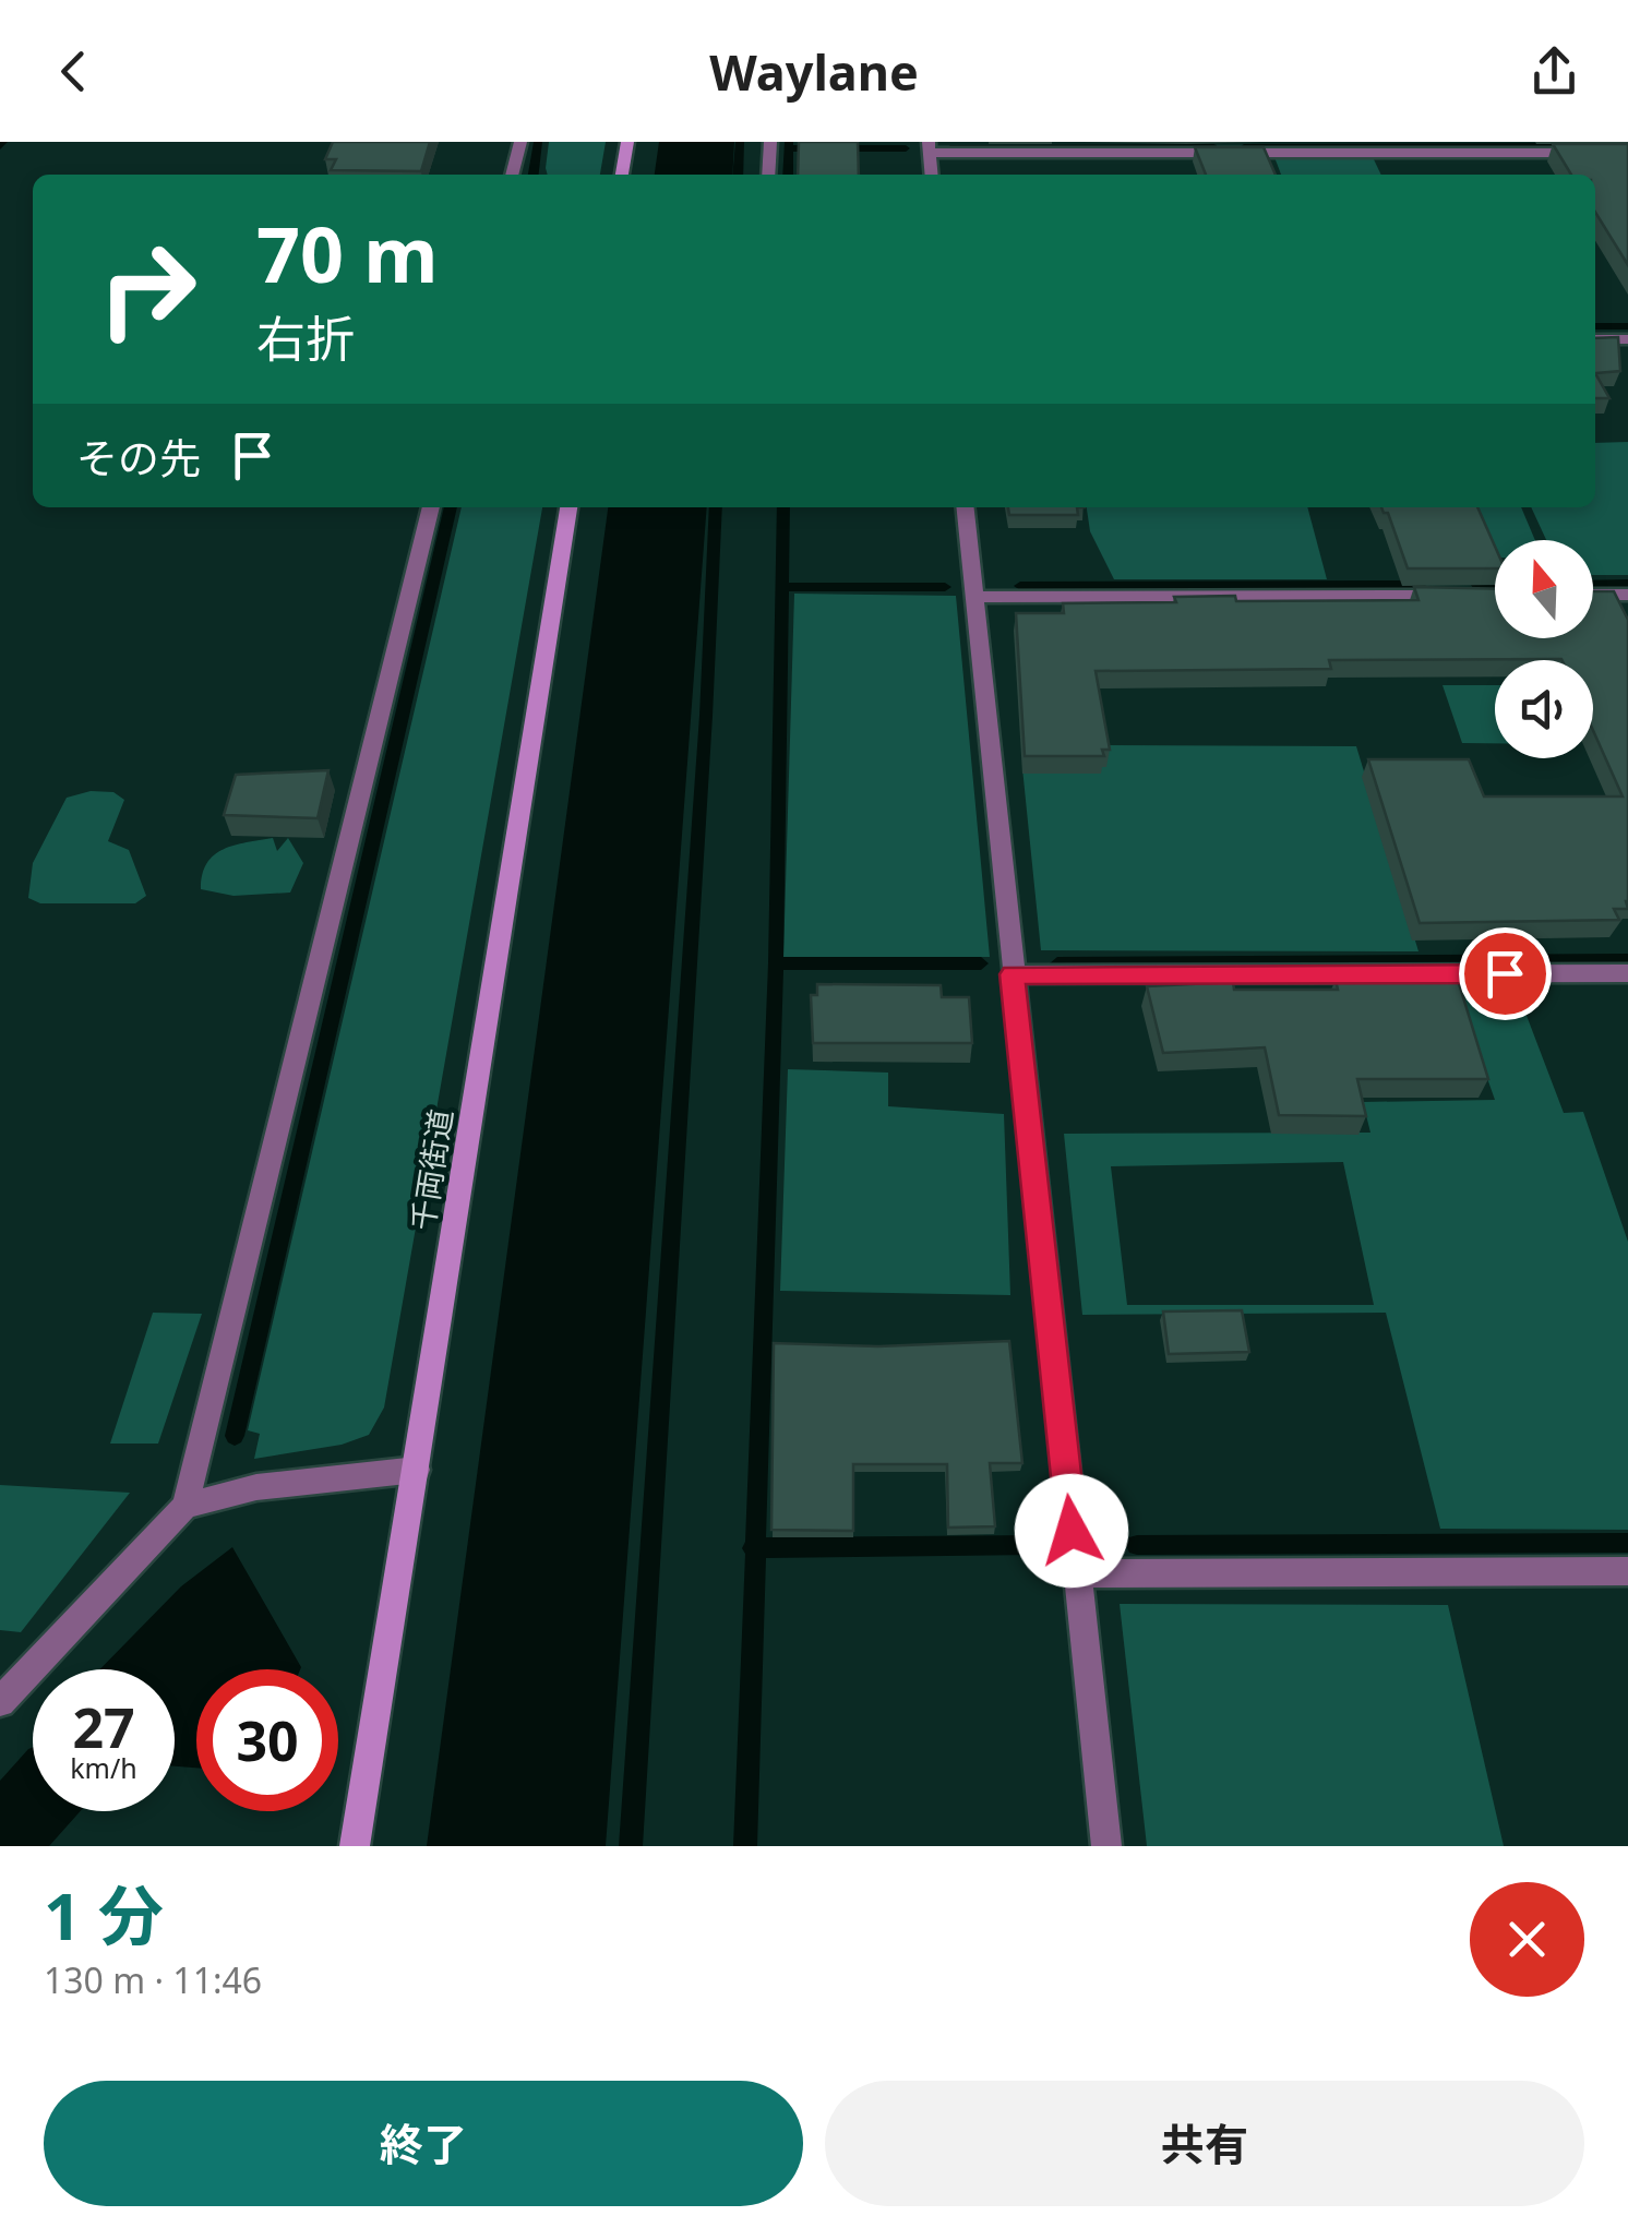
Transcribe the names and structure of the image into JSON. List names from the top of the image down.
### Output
{
  "streets": {
    "street": ["千両街道"]
  },
  "north": "top",
  "page": {
    "header": "Waylane",
    "turn": ["70 m", "右折"],
    "then": "その先",
    "speed": "27 km/h",
    "limit": "30",
    "heading": ["1 分", "130 m · 11:46"],
    "buttons": ["終了", "共有"]
  }
}
